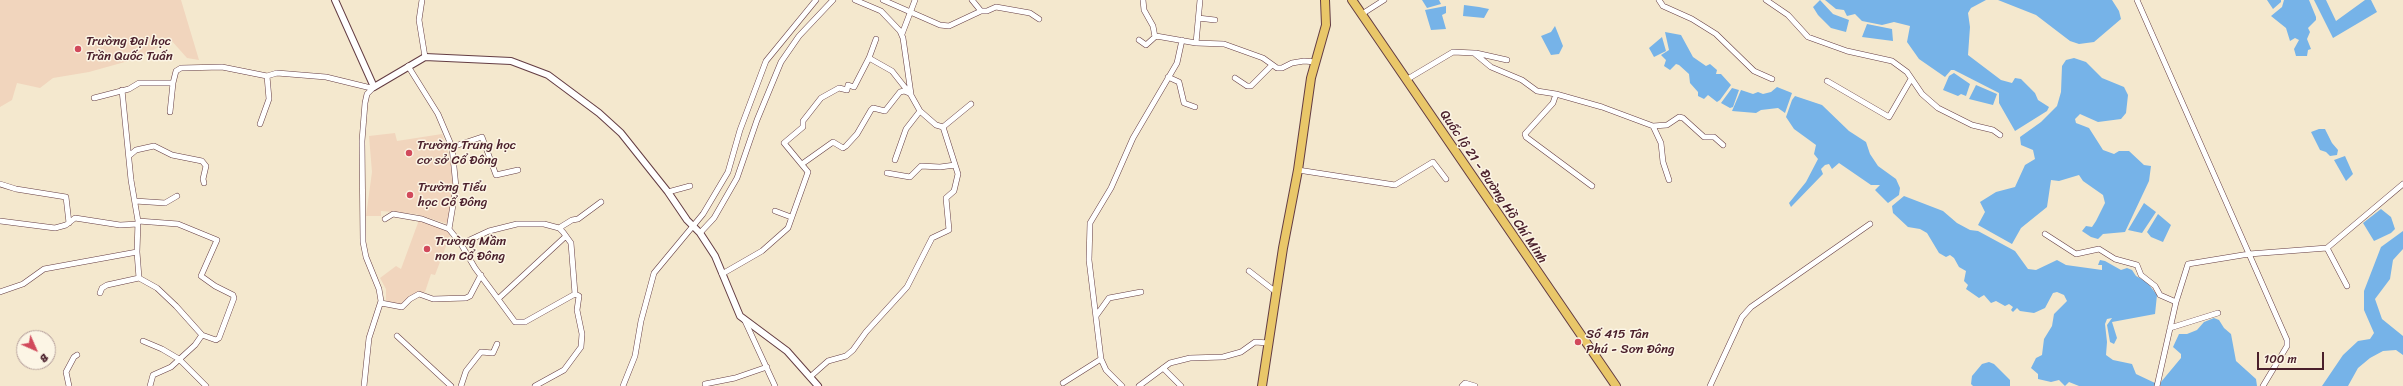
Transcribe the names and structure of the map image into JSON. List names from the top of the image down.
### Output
{
  "streets": {
    "main road": ["Quốc lộ 21 - Đường Hồ Chí Minh"]
  },
  "places": [
    "Trường Đại học Trần Quốc Tuấn",
    "Trường Trung học cơ sở Cổ Đông",
    "Trường Tiểu học Cổ Đông",
    "Trường Mầm non Cổ Đông",
    "Số 415 Tân Phú - Sơn Đông"
  ],
  "scale_bar": "100 m",
  "north": "bottom right"
}
